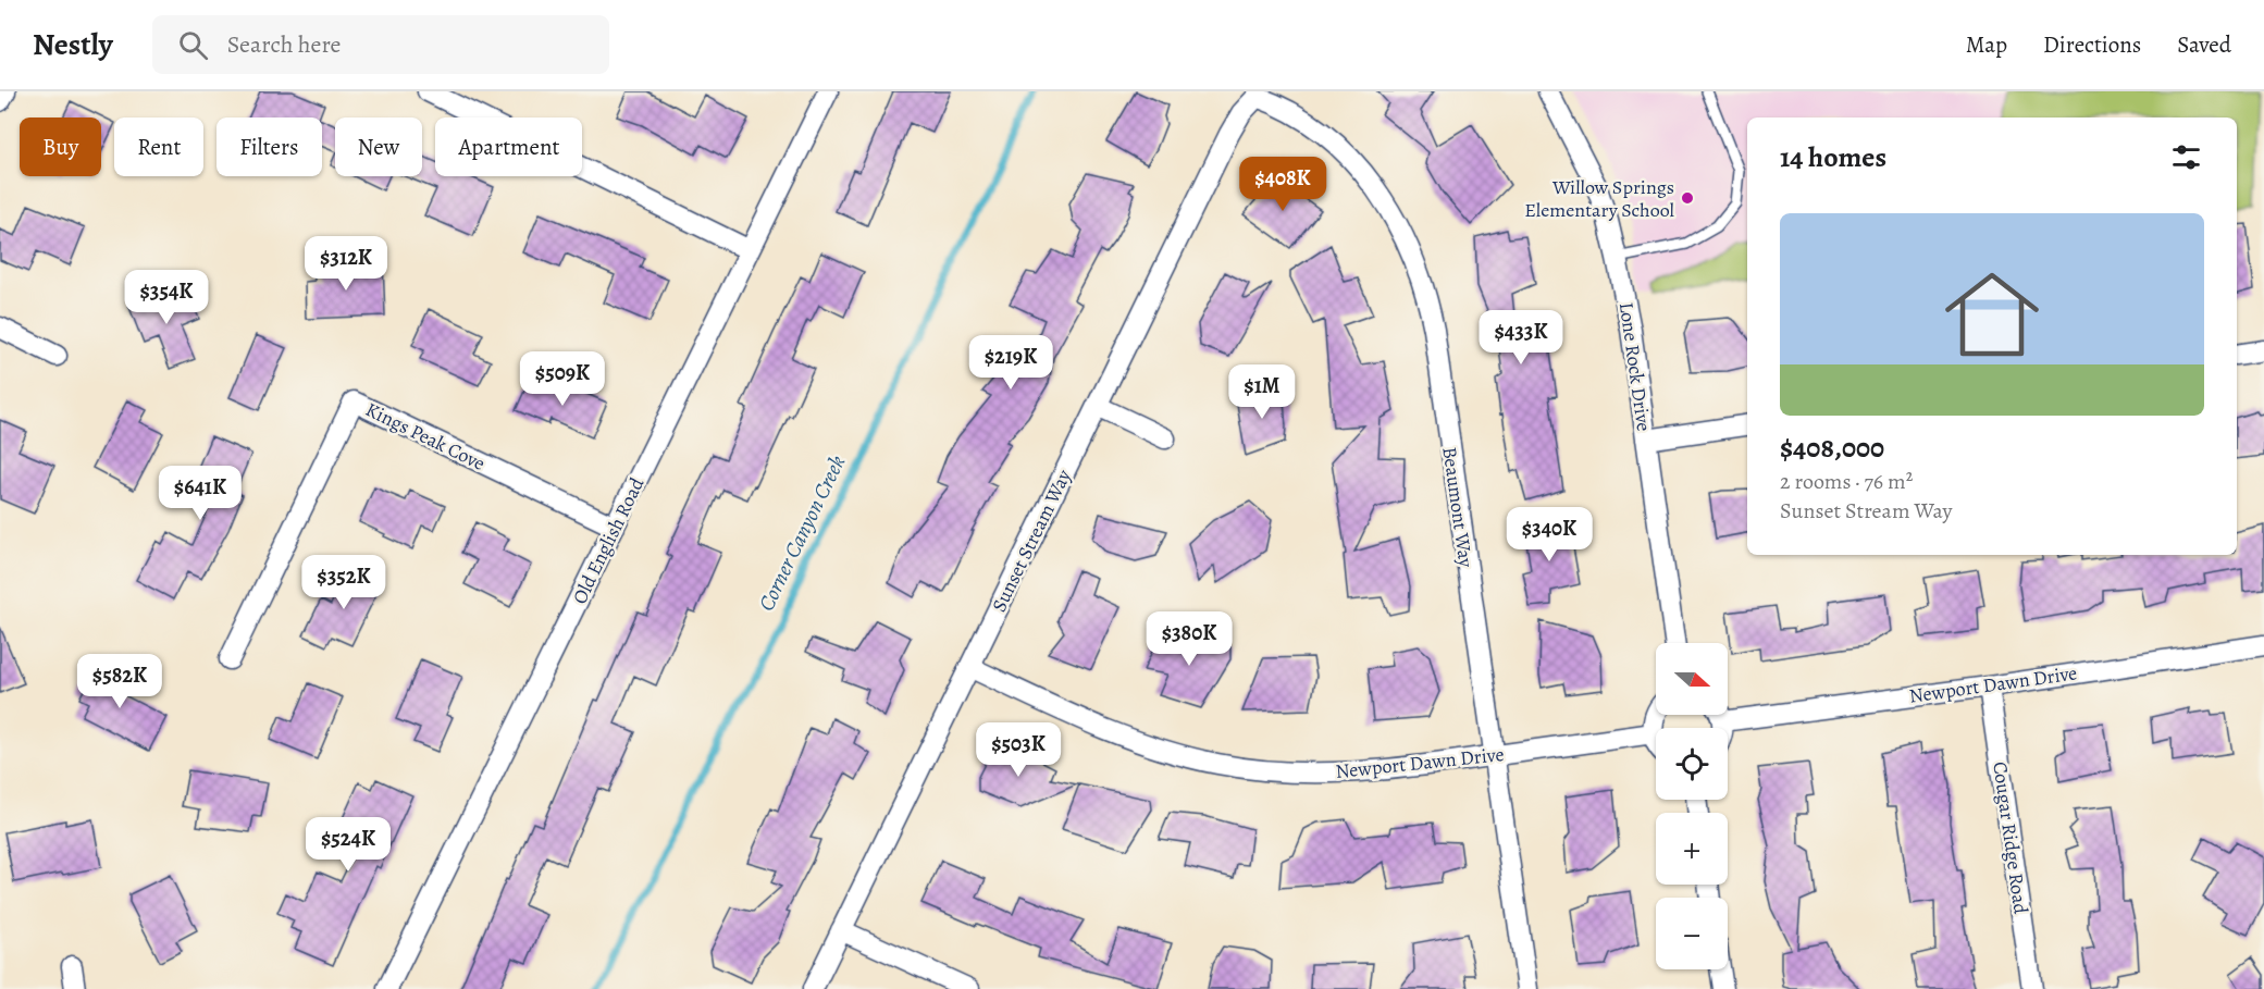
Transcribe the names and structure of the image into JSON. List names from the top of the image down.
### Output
{
  "streets": {
    "street": [
      "Lone Rock Drive",
      "Kings Peak Cove",
      "Beaumont Way",
      "Old English Road",
      "Sunset Stream Way",
      "Newport Dawn Drive",
      "Cougar Ridge Road"
    ]
  },
  "crossings": [
    ["Kings Peak Cove", "Old English Road"],
    ["Beaumont Way", "Sunset Stream Way"],
    ["Beaumont Way", "Newport Dawn Drive"],
    ["Sunset Stream Way", "Newport Dawn Drive"],
    ["Newport Dawn Drive", "Cougar Ridge Road"]
  ],
  "water": ["Corner Canyon Creek"],
  "places": ["Willow Springs Elementary School"],
  "north": "right",
  "page": {
    "header": "Nestly",
    "search": "Search here",
    "nav": ["Map", "Directions", "Saved"],
    "chip": [
      "Buy",
      "Rent",
      "Filters",
      "New",
      "Apartment"
    ],
    "heading": "14 homes",
    "price": [
      "$408K",
      "$312K",
      "$354K",
      "$433K",
      "$219K",
      "$509K",
      "$1M",
      "$641K",
      "$340K",
      "$352K",
      "$380K",
      "$582K",
      "$503K",
      "$524K"
    ],
    "list": [
      {
        "name": "$408,000",
        "note": "2 rooms · 76 m² · Sunset Stream Way"
      }
    ],
    "map_buttons": ["+", "−"]
  }
}
